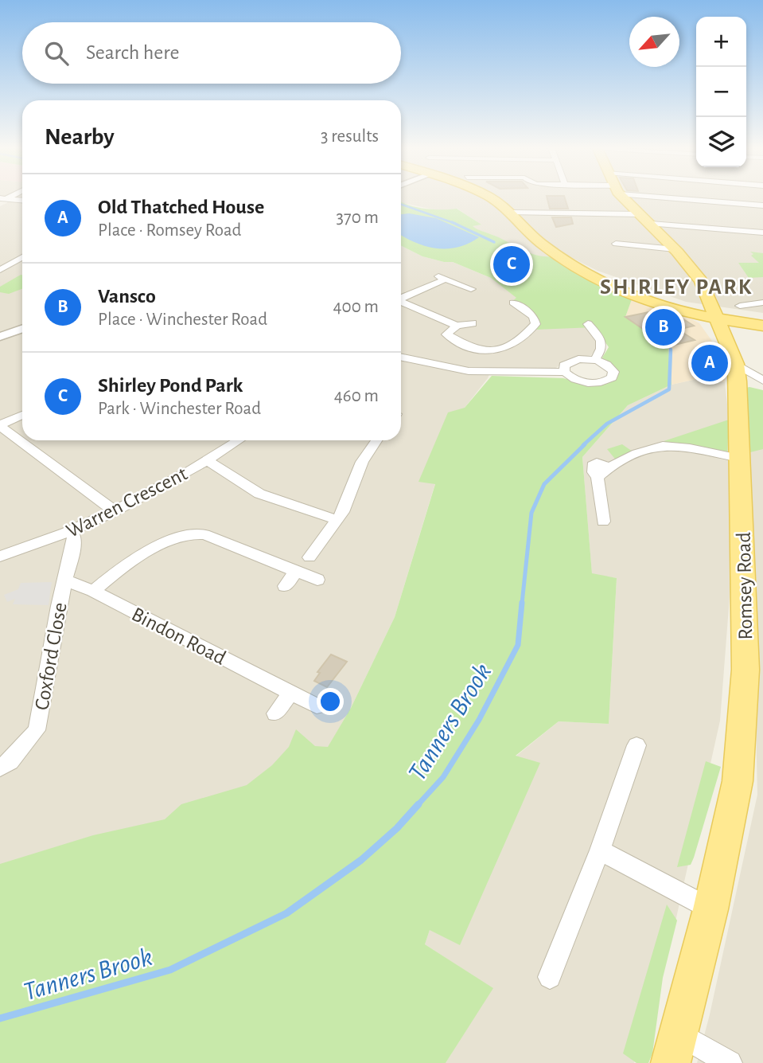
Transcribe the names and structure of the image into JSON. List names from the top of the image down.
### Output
{
  "streets": {
    "main road": ["Romsey Road"],
    "street": ["Warren Crescent", "Bindon Road", "Coxford Close"]
  },
  "crossings": [
    ["Warren Crescent", "Coxford Close"],
    ["Bindon Road", "Coxford Close"]
  ],
  "districts": ["SHIRLEY PARK"],
  "water": ["Tanners Brook"],
  "north": "bottom left",
  "page": {
    "map_buttons": ["+", "−"],
    "search": "Search here",
    "heading": ["Nearby", "3 results"],
    "list": [
      {
        "mark": "A",
        "name": "Old Thatched House",
        "note": "Place · Romsey Road",
        "value": "370 m"
      },
      {
        "mark": "B",
        "name": "Vansco",
        "note": "Place · Winchester Road",
        "value": "400 m"
      },
      {
        "mark": "C",
        "name": "Shirley Pond Park",
        "note": "Park · Winchester Road",
        "value": "460 m"
      }
    ],
    "pins": ["C", "B", "A"]
  }
}
